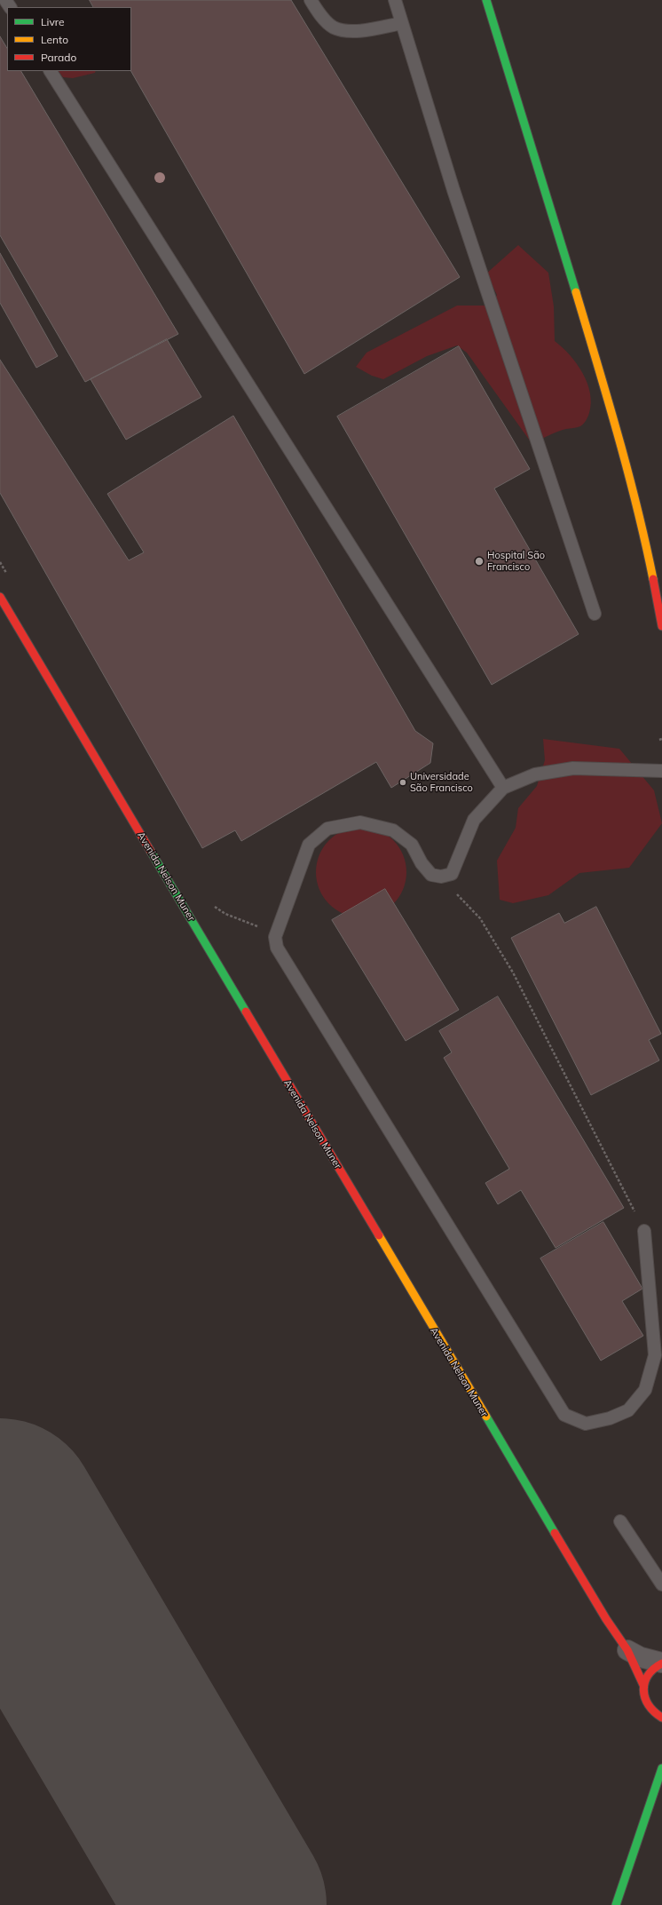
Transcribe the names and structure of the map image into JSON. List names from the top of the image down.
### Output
{
  "streets": {
    "street": ["Avenida Nelson Muner"]
  },
  "places": ["Hospital São Francisco", "Universidade São Francisco"],
  "legend": ["Livre", "Lento", "Parado"]
}
